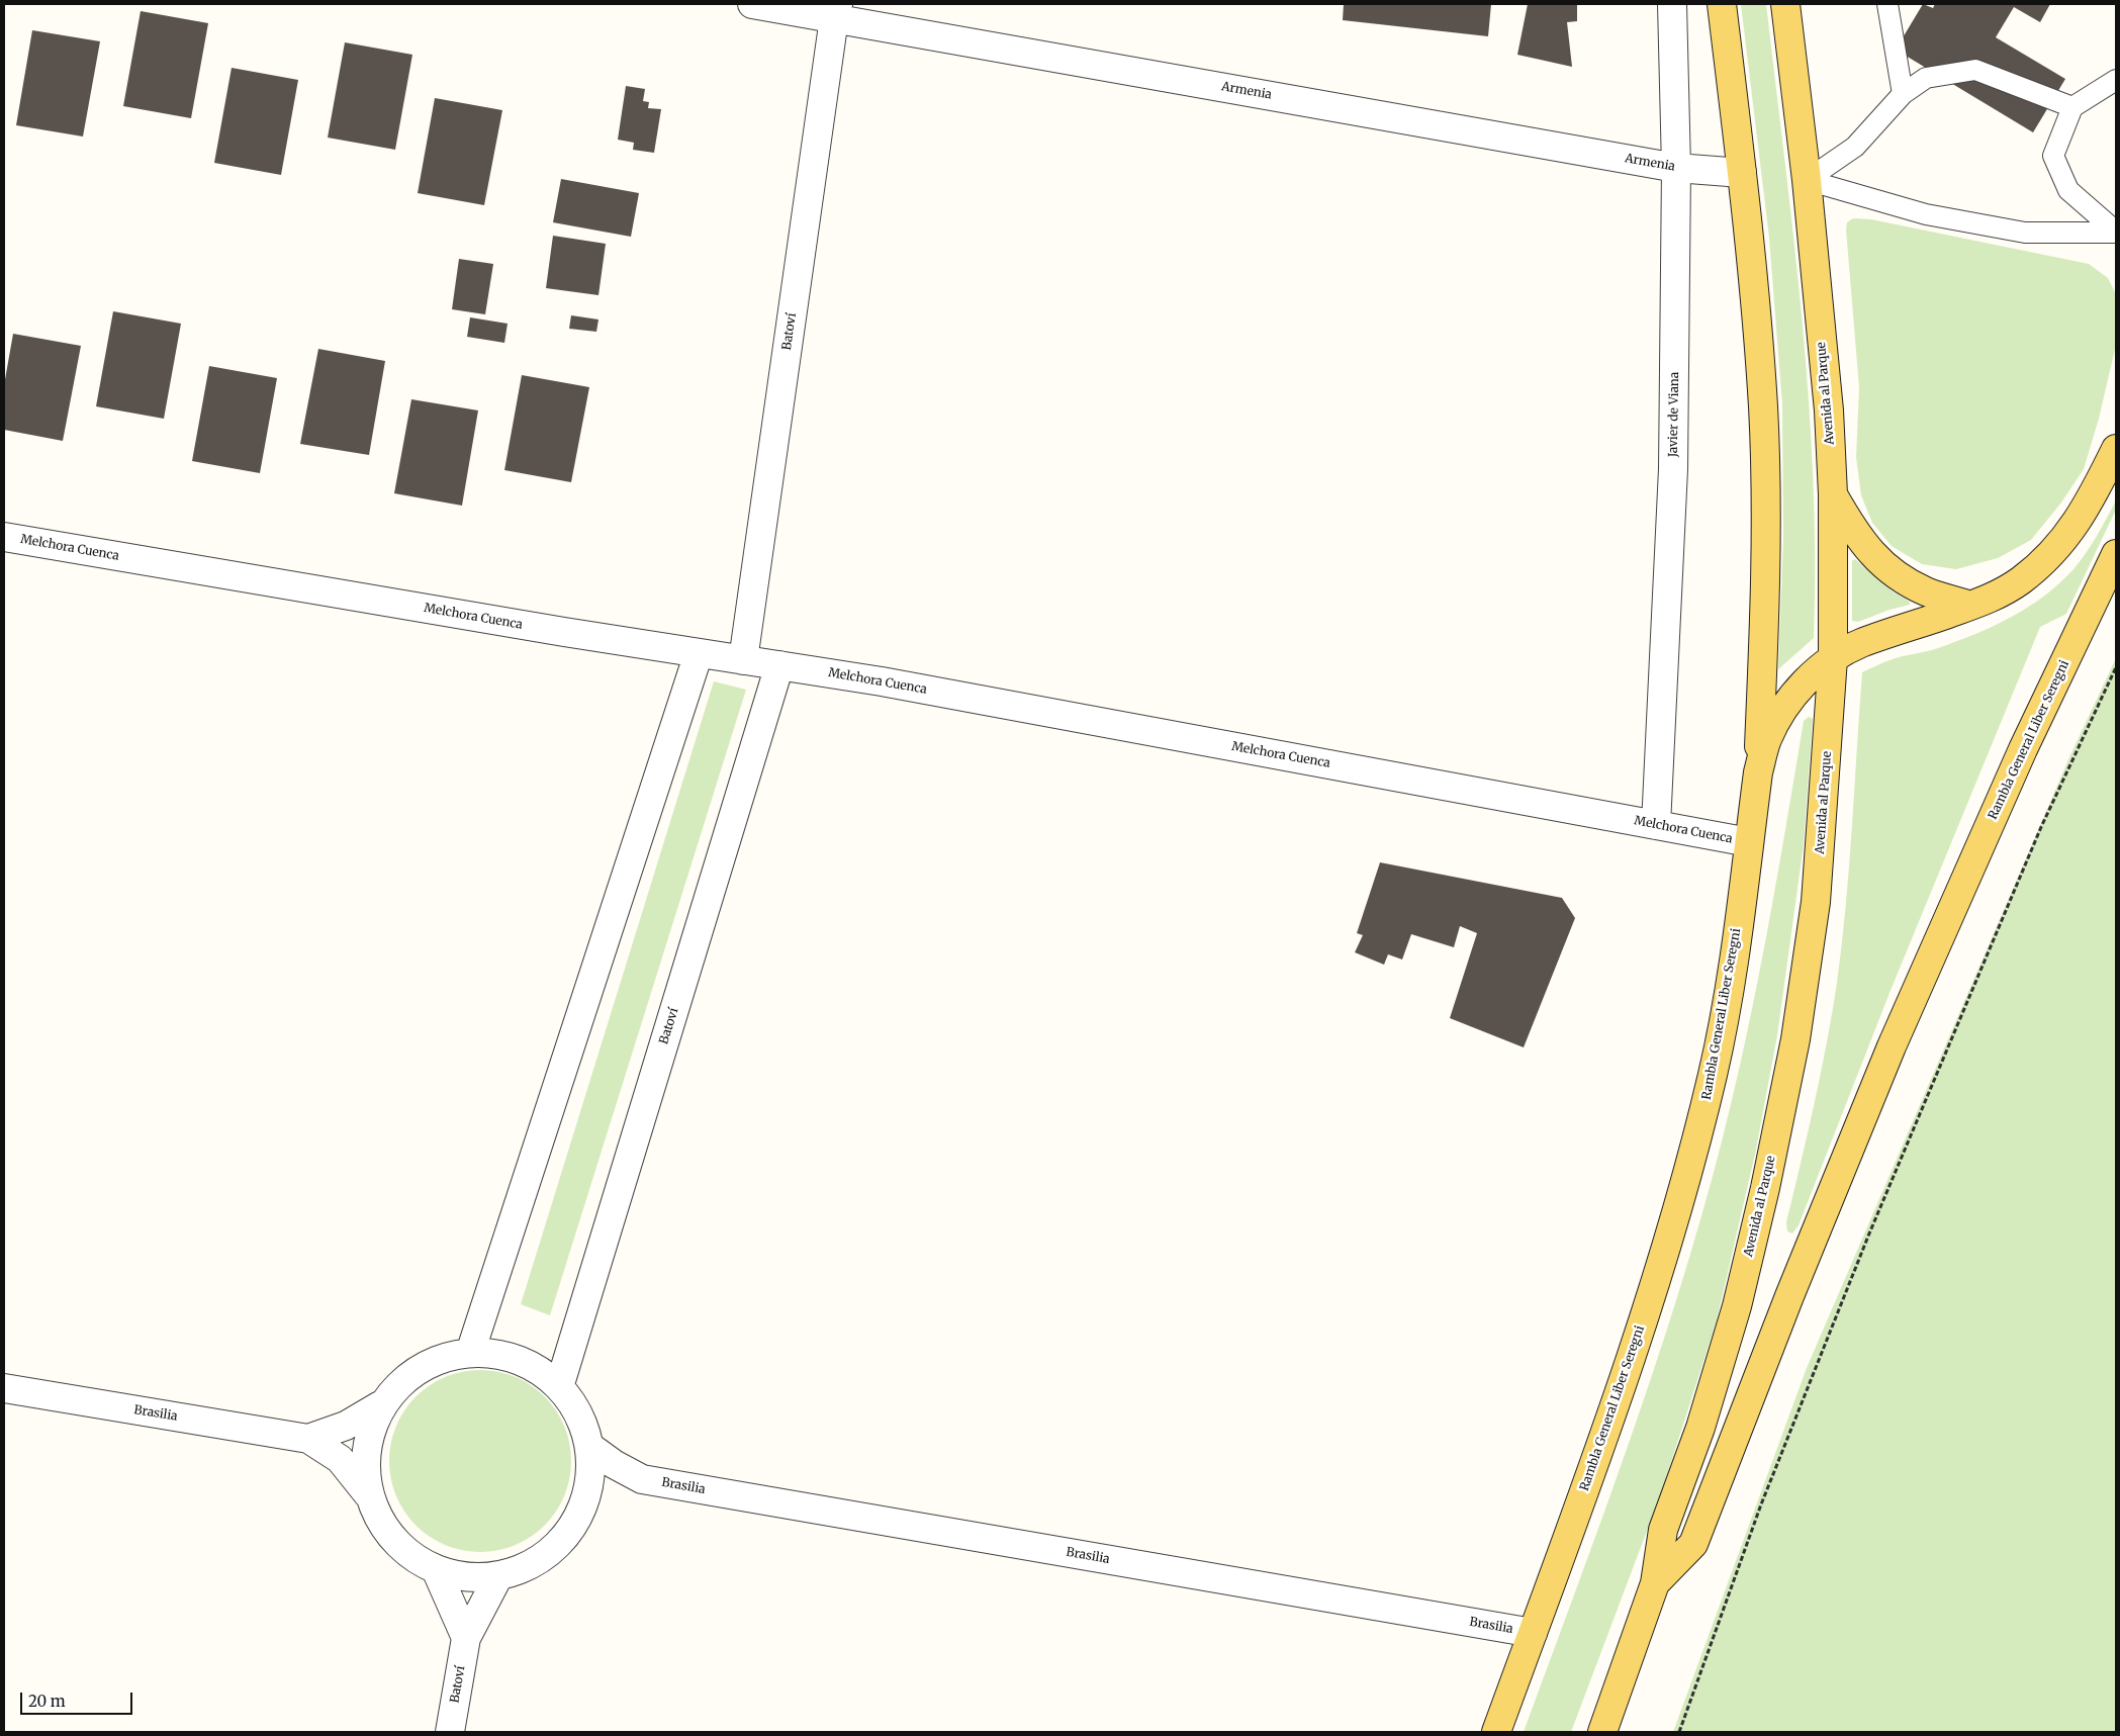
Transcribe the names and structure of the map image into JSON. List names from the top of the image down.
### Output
{
  "streets": {
    "main road": ["Avenida al Parque", "Rambla General Liber Seregni"],
    "street": [
      "Armenia",
      "Batoví",
      "Javier de Viana",
      "Melchora Cuenca",
      "Brasilia"
    ]
  },
  "crossings": [
    ["Armenia", "Batoví"],
    ["Armenia", "Javier de Viana"],
    ["Batoví", "Melchora Cuenca"],
    ["Avenida al Parque", "Rambla General Liber Seregni"],
    ["Javier de Viana", "Melchora Cuenca"],
    ["Melchora Cuenca", "Rambla General Liber Seregni"],
    ["Rambla General Liber Seregni", "Brasilia"]
  ],
  "scale_bar": "20 m"
}
